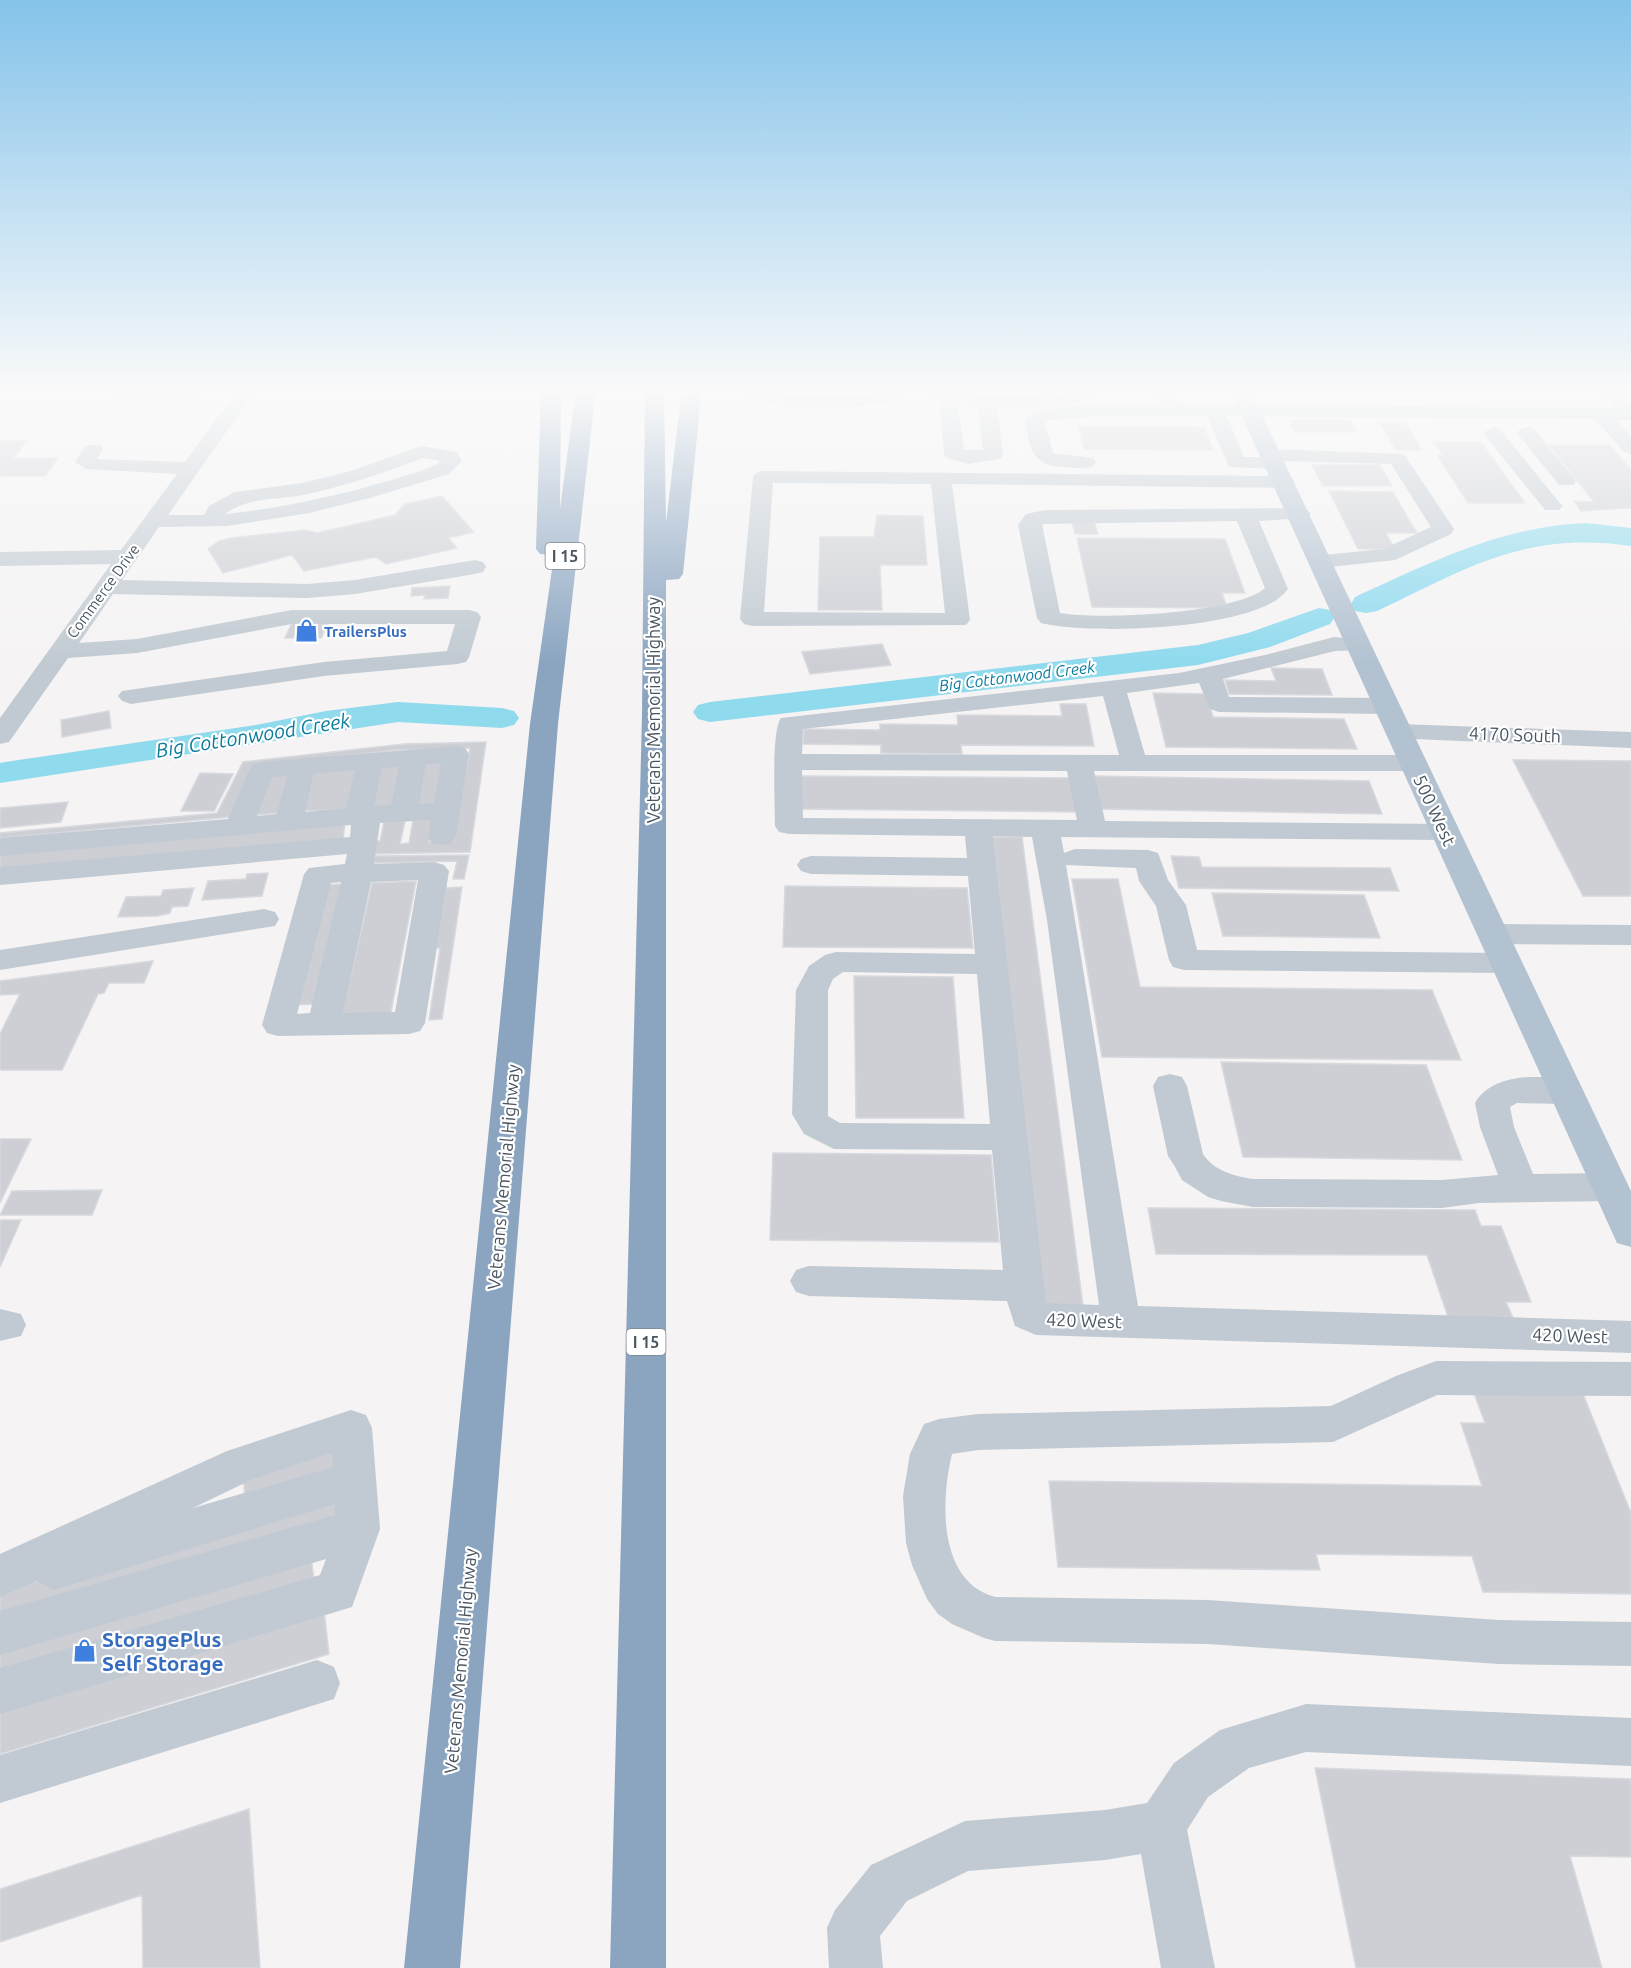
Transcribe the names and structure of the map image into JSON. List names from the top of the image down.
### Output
{
  "streets": {
    "highway": ["I 15", "Veterans Memorial Highway"],
    "main road": ["500 West"],
    "street": ["Commerce Drive", "4170 South", "420 West"]
  },
  "crossings": [
    ["4170 South", "500 West"]
  ],
  "water": ["Big Cottonwood Creek"],
  "places": {
    "shop": ["TrailersPlus", "StoragePlus Self Storage"]
  }
}
